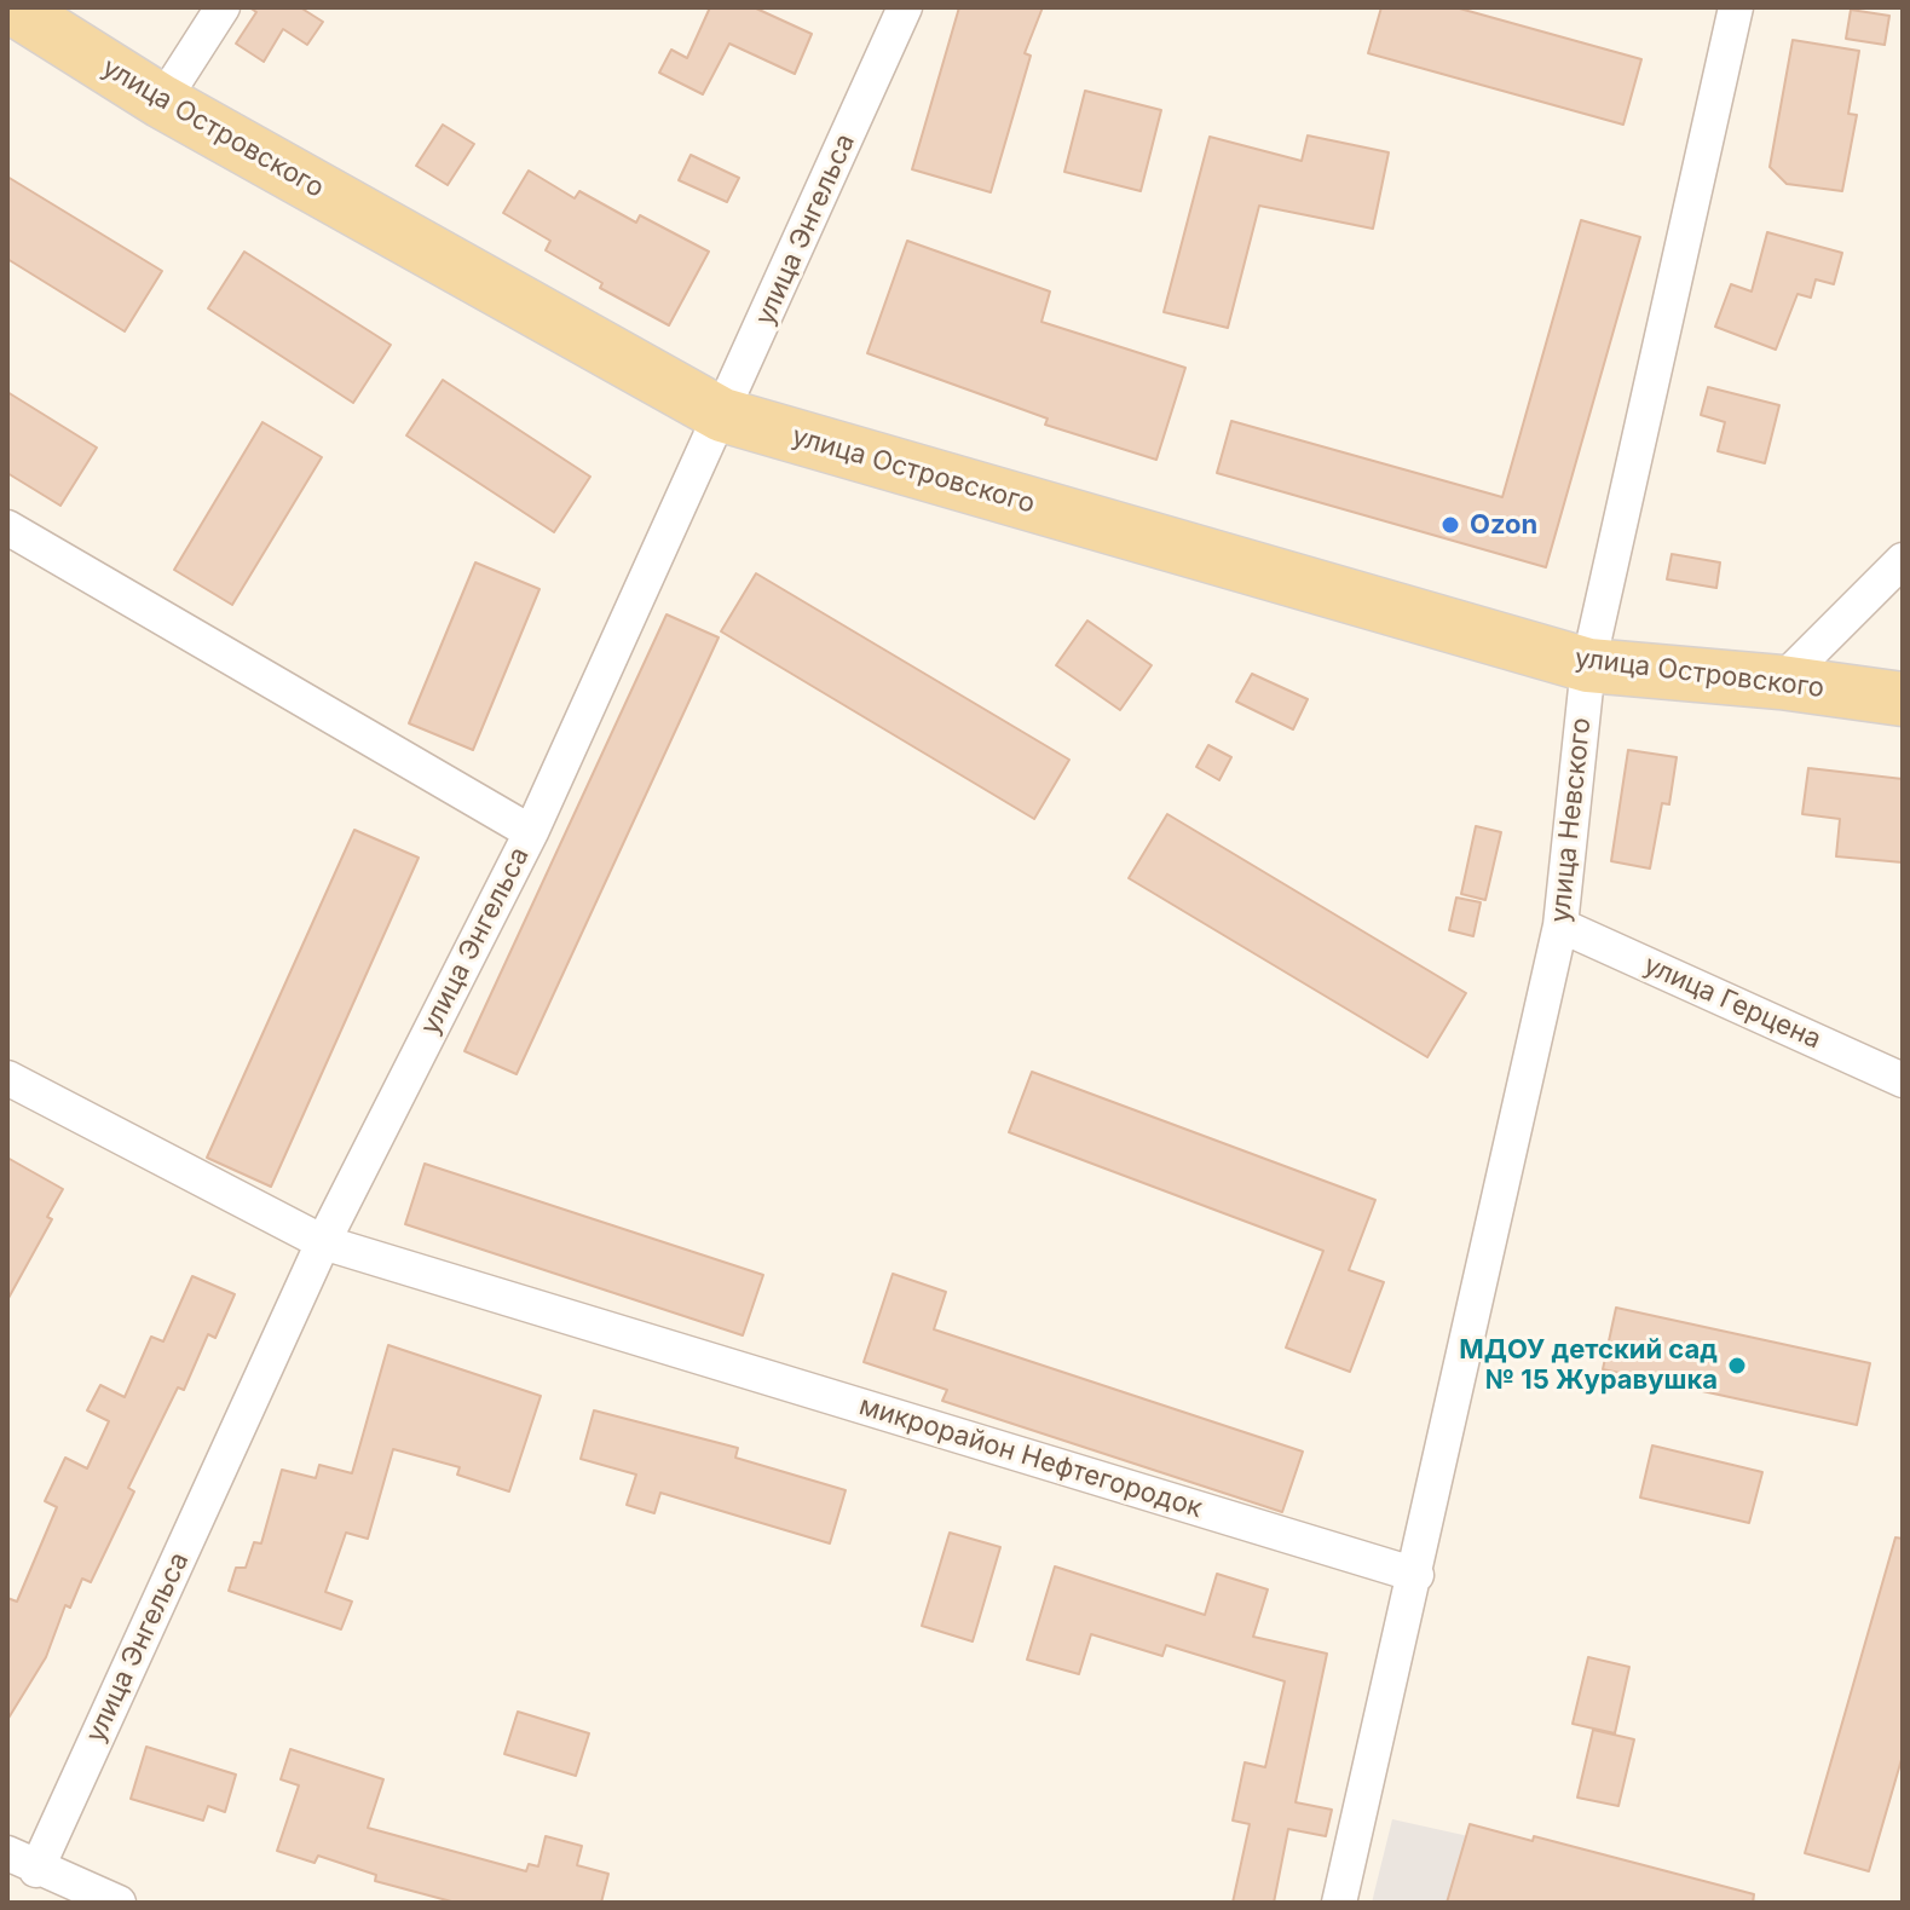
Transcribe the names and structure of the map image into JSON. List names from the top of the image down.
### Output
{
  "streets": {
    "main road": ["улица Островского"],
    "street": [
      "улица Энгельса",
      "улица Невского",
      "улица Герцена",
      "микрорайон Нефтегородок"
    ]
  },
  "crossings": [
    ["улица Островского", "улица Энгельса"],
    ["улица Островского", "улица Невского"],
    ["улица Энгельса", "микрорайон Нефтегородок"],
    ["улица Невского", "улица Герцена"],
    ["улица Невского", "микрорайон Нефтегородок"]
  ],
  "places": ["Ozon", "МДОУ детский сад № 15 Журавушка"]
}
